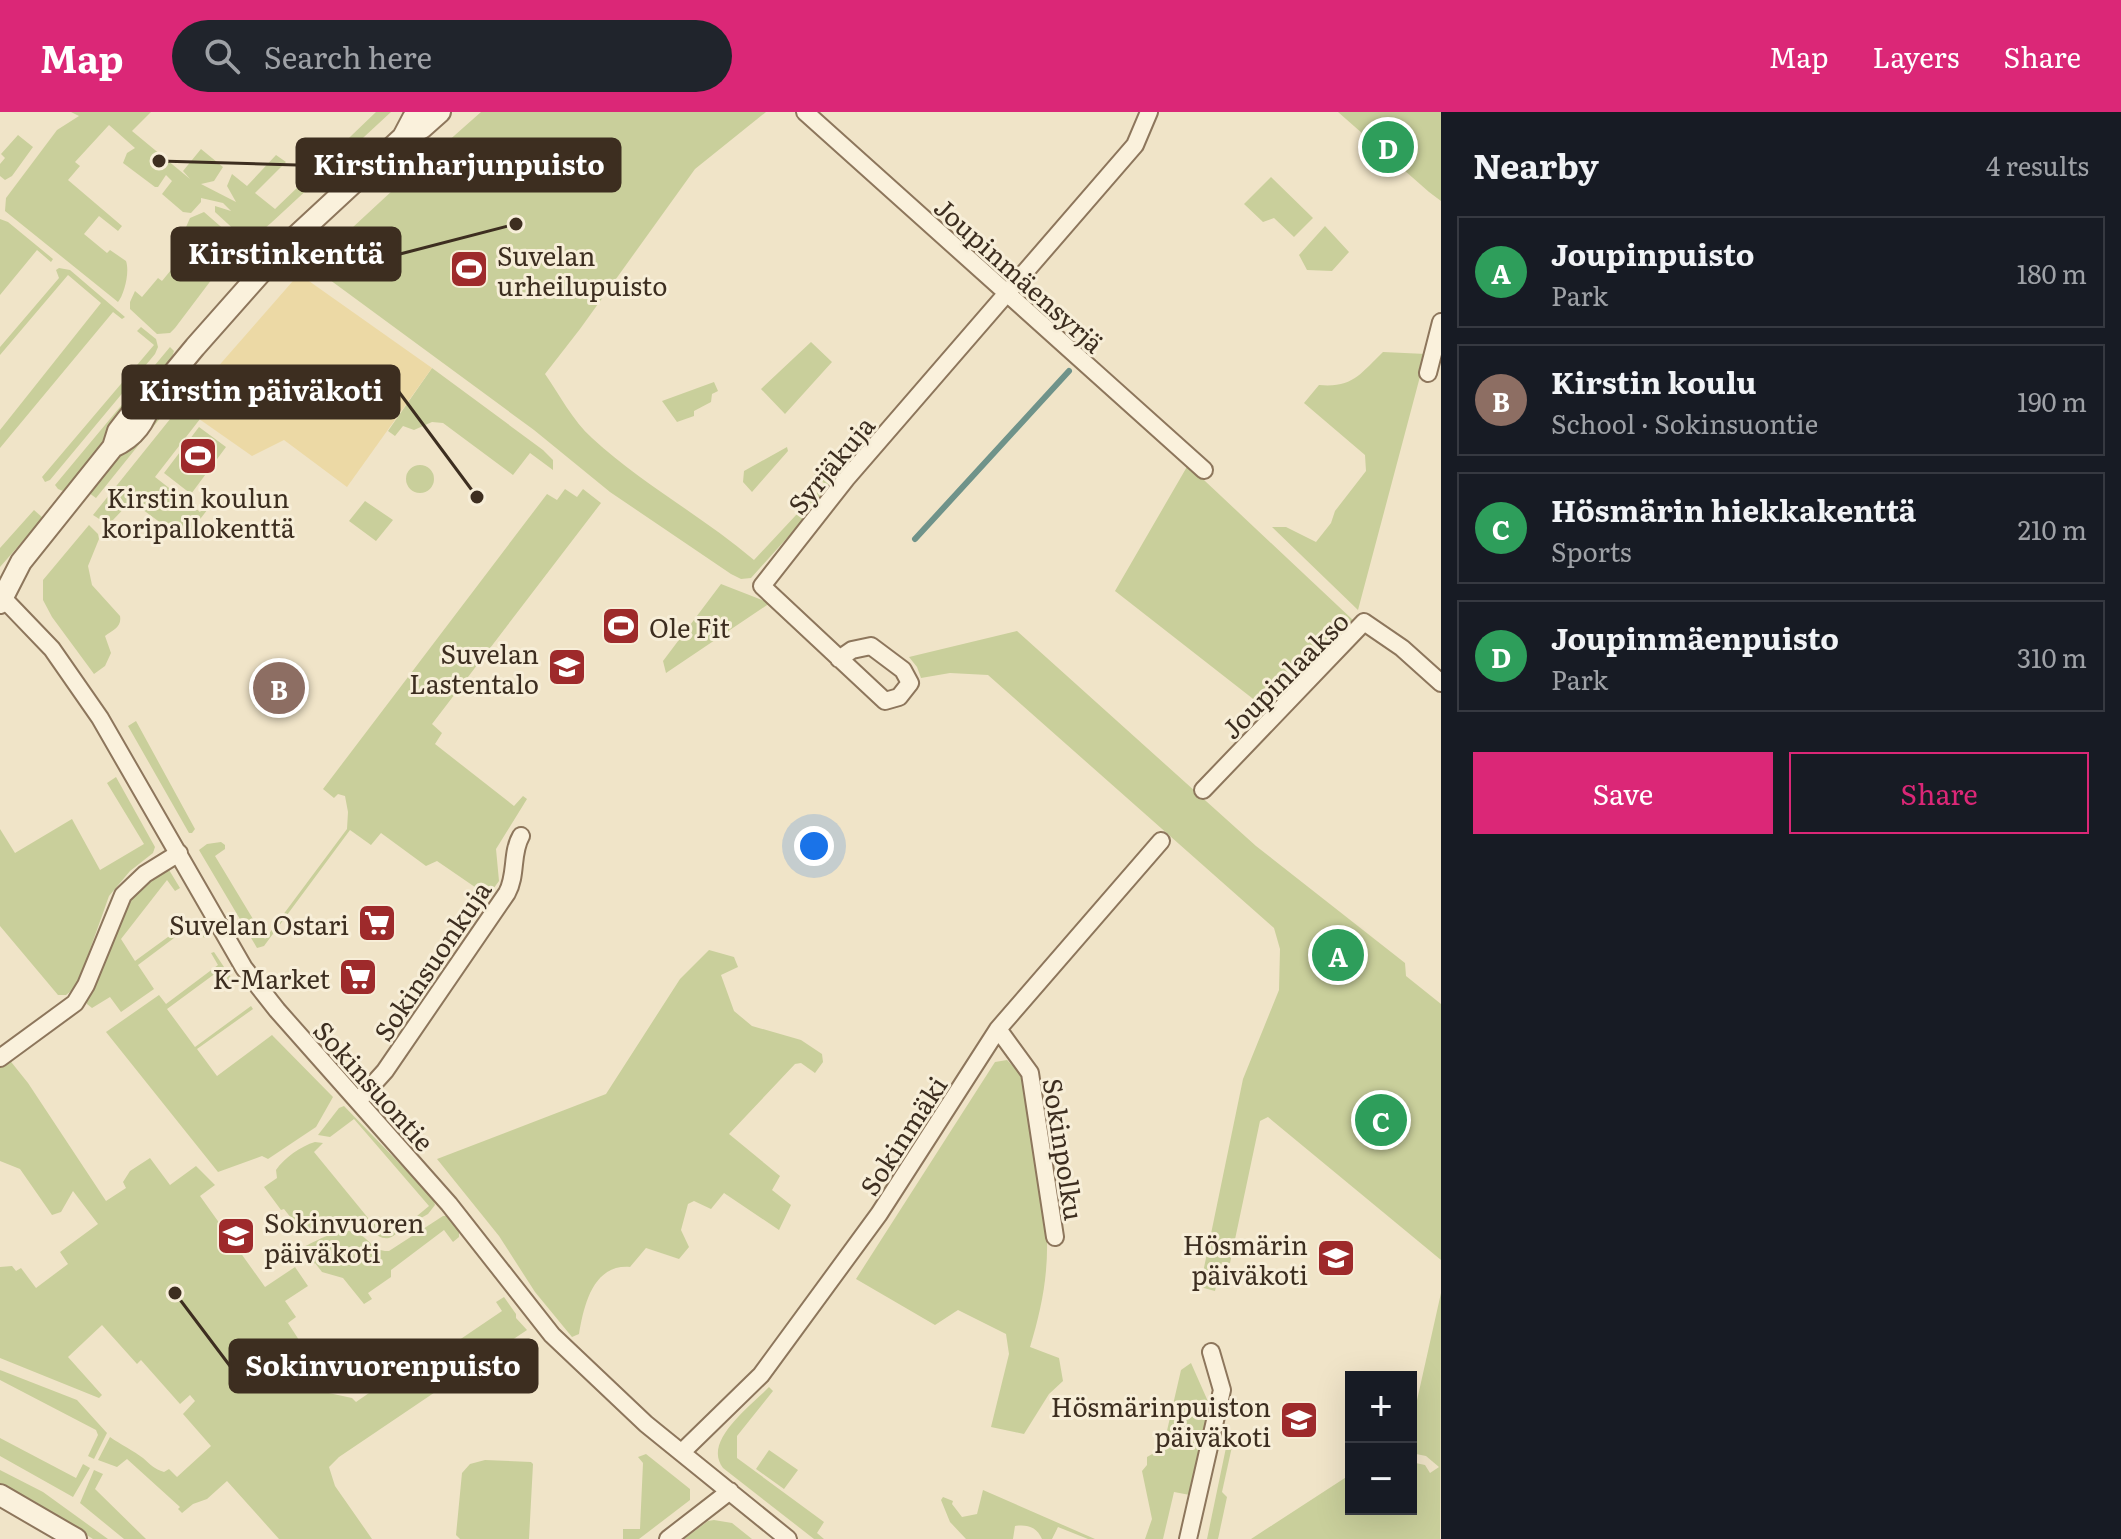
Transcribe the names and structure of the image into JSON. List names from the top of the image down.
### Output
{
  "streets": {
    "street": [
      "Joupinmäensyrjä",
      "Syrjäkuja",
      "Joupinlaakso",
      "Sokinsuonkuja",
      "Sokinsuontie",
      "Sokinmäki",
      "Sokinpolku"
    ]
  },
  "crossings": [
    ["Joupinmäensyrjä", "Syrjäkuja"],
    ["Sokinsuonkuja", "Sokinsuontie"],
    ["Sokinsuontie", "Sokinmäki"],
    ["Sokinmäki", "Sokinpolku"]
  ],
  "places": {
    "other": [
      "Kirstinharjunpuisto",
      "Kirstinkenttä",
      "Kirstin päiväkoti",
      "Sokinvuorenpuisto"
    ],
    "sports": ["Suvelan urheilupuisto", "Kirstin koulun koripallokenttä", "Ole Fit"],
    "school or university": [
      "Suvelan Lastentalo",
      "Sokinvuoren päiväkoti",
      "Hösmärin päiväkoti",
      "Hösmärinpuiston päiväkoti"
    ],
    "supermarket": ["Suvelan Ostari", "K-Market"]
  },
  "page": {
    "header": "Map",
    "search": "Search here",
    "nav": ["Map", "Layers", "Share"],
    "heading": ["Nearby", "4 results"],
    "pins": [
      "D",
      "B",
      "A",
      "C"
    ],
    "list": [
      {
        "mark": "A",
        "name": "Joupinpuisto",
        "note": "Park",
        "value": "180 m"
      },
      {
        "mark": "B",
        "name": "Kirstin koulu",
        "note": "School · Sokinsuontie",
        "value": "190 m"
      },
      {
        "mark": "C",
        "name": "Hösmärin hiekkakenttä",
        "note": "Sports",
        "value": "210 m"
      },
      {
        "mark": "D",
        "name": "Joupinmäenpuisto",
        "note": "Park",
        "value": "310 m"
      }
    ],
    "buttons": ["Save", "Share"],
    "map_buttons": ["+", "−"]
  }
}
